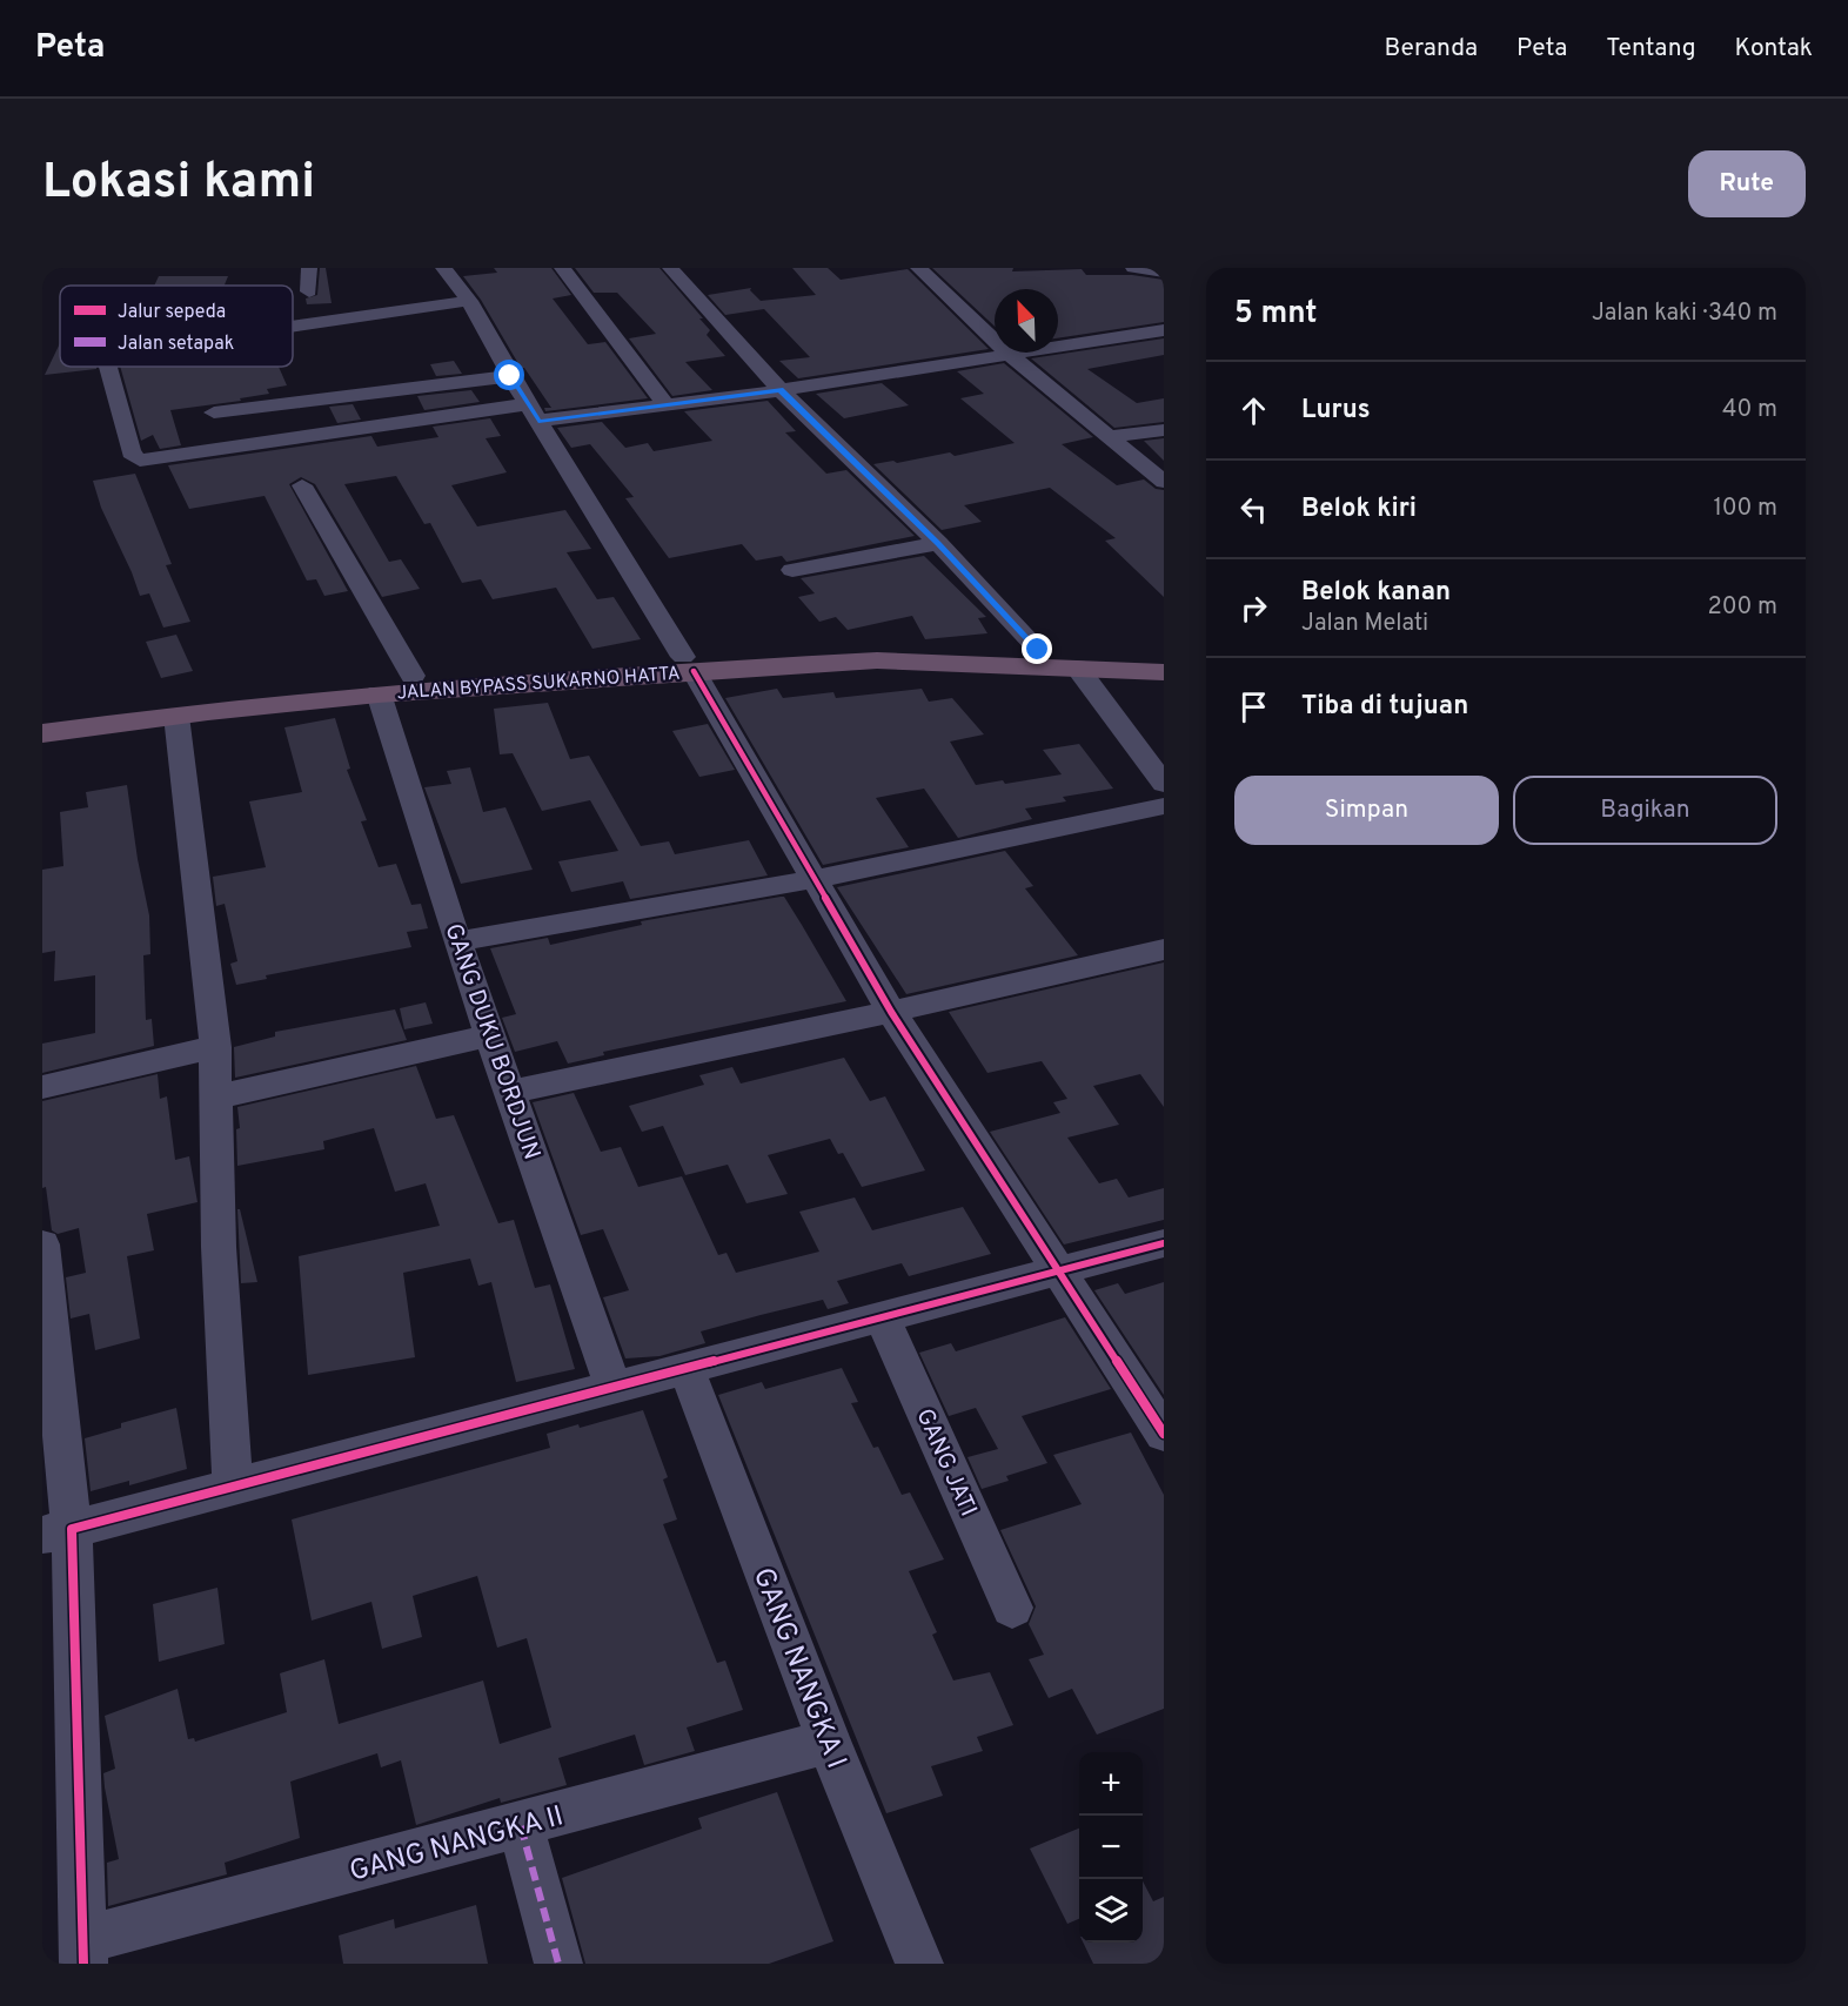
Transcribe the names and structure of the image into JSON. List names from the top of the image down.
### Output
{
  "streets": {
    "highway": ["JALAN BYPASS SUKARNO HATTA"],
    "street": [
      "GANG DUKU BORDJUN",
      "GANG JATI",
      "GANG NANGKA I",
      "GANG NANGKA II"
    ]
  },
  "crossings": [
    ["JALAN BYPASS SUKARNO HATTA", "GANG DUKU BORDJUN"],
    ["GANG NANGKA I", "GANG NANGKA II"]
  ],
  "legend": ["Jalur sepeda", "Jalan setapak"],
  "north": "top left",
  "page": {
    "header": "Peta",
    "nav": [
      "Beranda",
      "Peta",
      "Tentang",
      "Kontak"
    ],
    "buttons": [
      "Rute",
      ["Simpan", "Bagikan"]
    ],
    "title": "Lokasi kami",
    "heading": ["5 mnt", "Jalan kaki · 340 m"],
    "list": [
      ["Lurus", "40 m"],
      ["Belok kiri", "100 m"],
      ["Belok kanan", "Jalan Melati", "200 m"],
      "Tiba di tujuan"
    ],
    "map_buttons": ["+", "−"]
  }
}
